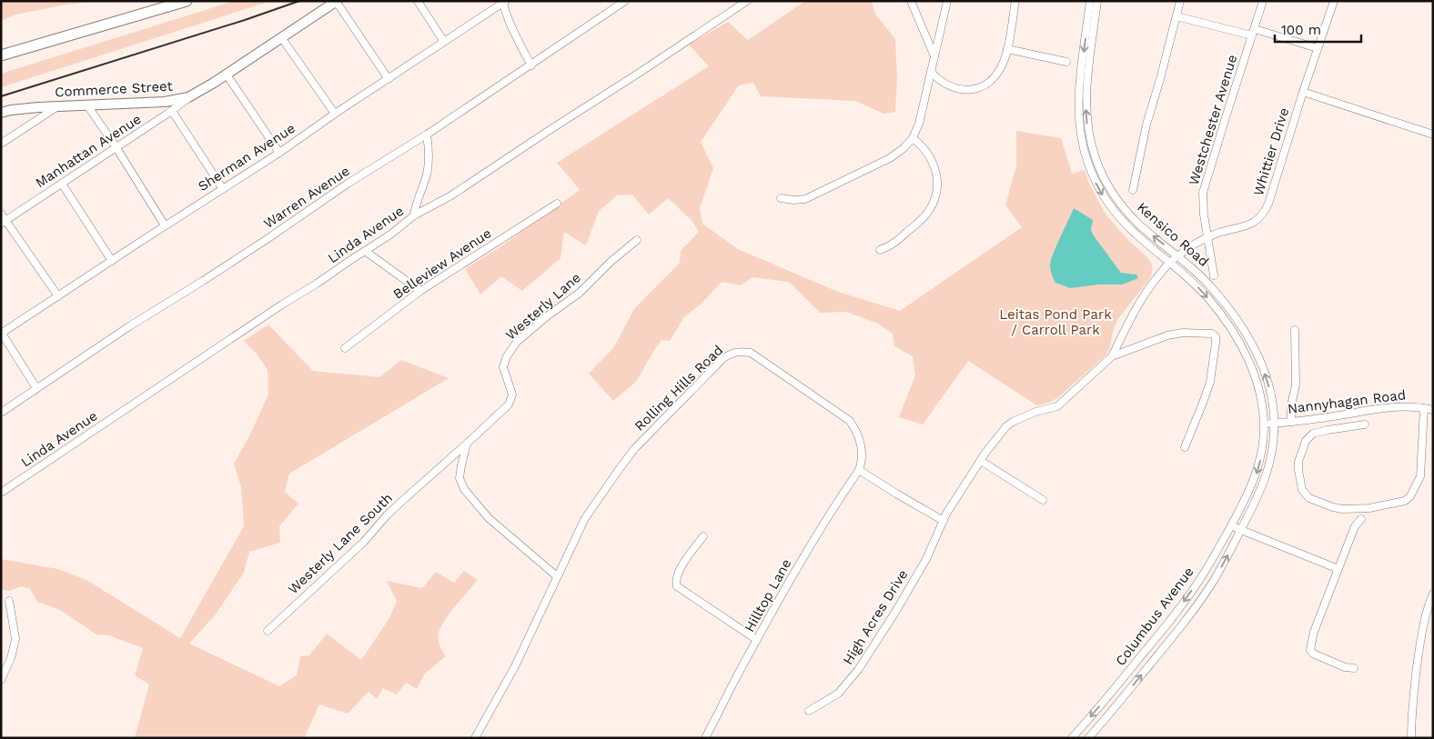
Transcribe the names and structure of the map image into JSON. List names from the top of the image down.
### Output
{
  "streets": {
    "main road": ["Commerce Street"],
    "street": [
      "Westchester Avenue",
      "Manhattan Avenue",
      "Whittier Drive",
      "Sherman Avenue",
      "Warren Avenue",
      "Linda Avenue",
      "Kensico Road",
      "Belleview Avenue",
      "Westerly Lane",
      "Rolling Hills Road",
      "Nannyhagan Road",
      "Westerly Lane South",
      "Hilltop Lane",
      "Columbus Avenue",
      "High Acres Drive"
    ]
  },
  "crossings": [
    ["Commerce Street", "Manhattan Avenue"],
    ["Westchester Avenue", "Whittier Drive"],
    ["Whittier Drive", "Kensico Road"],
    ["Kensico Road", "Nannyhagan Road"],
    ["Kensico Road", "Columbus Avenue"],
    ["Westerly Lane", "Westerly Lane South"],
    ["Rolling Hills Road", "Hilltop Lane"],
    ["Nannyhagan Road", "Columbus Avenue"]
  ],
  "parks": ["Leitas Pond Park / Carroll Park"],
  "scale_bar": "100 m"
}
